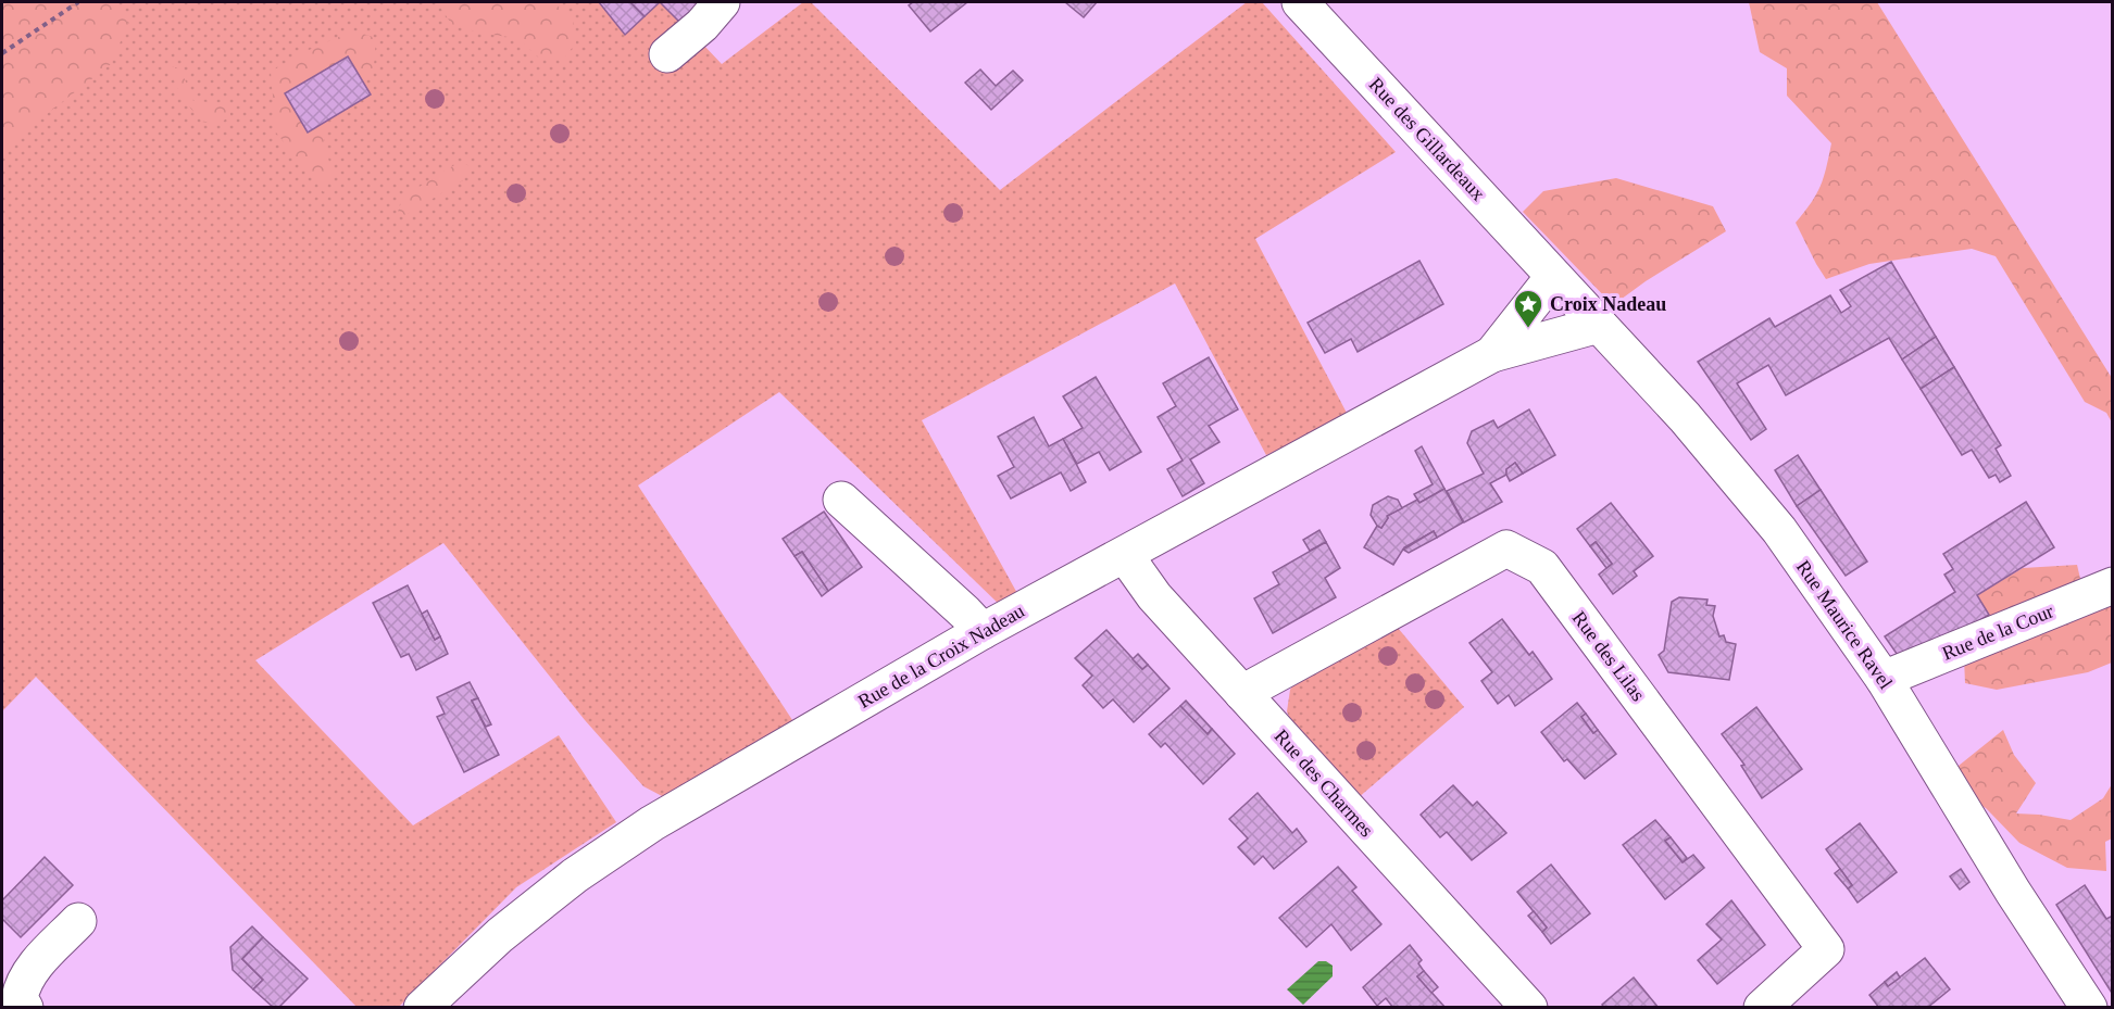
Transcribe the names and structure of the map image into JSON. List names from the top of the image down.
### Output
{
  "streets": {
    "street": [
      "Rue des Gillardeaux",
      "Rue Maurice Ravel",
      "Rue de la Cour",
      "Rue de la Croix Nadeau",
      "Rue des Lilas",
      "Rue des Charmes"
    ]
  },
  "crossings": [
    ["Rue des Gillardeaux", "Rue Maurice Ravel"],
    ["Rue Maurice Ravel", "Rue de la Cour"],
    ["Rue de la Croix Nadeau", "Rue des Charmes"],
    ["Rue des Lilas", "Rue des Charmes"]
  ],
  "places": {
    "place": ["Croix Nadeau"]
  }
}
